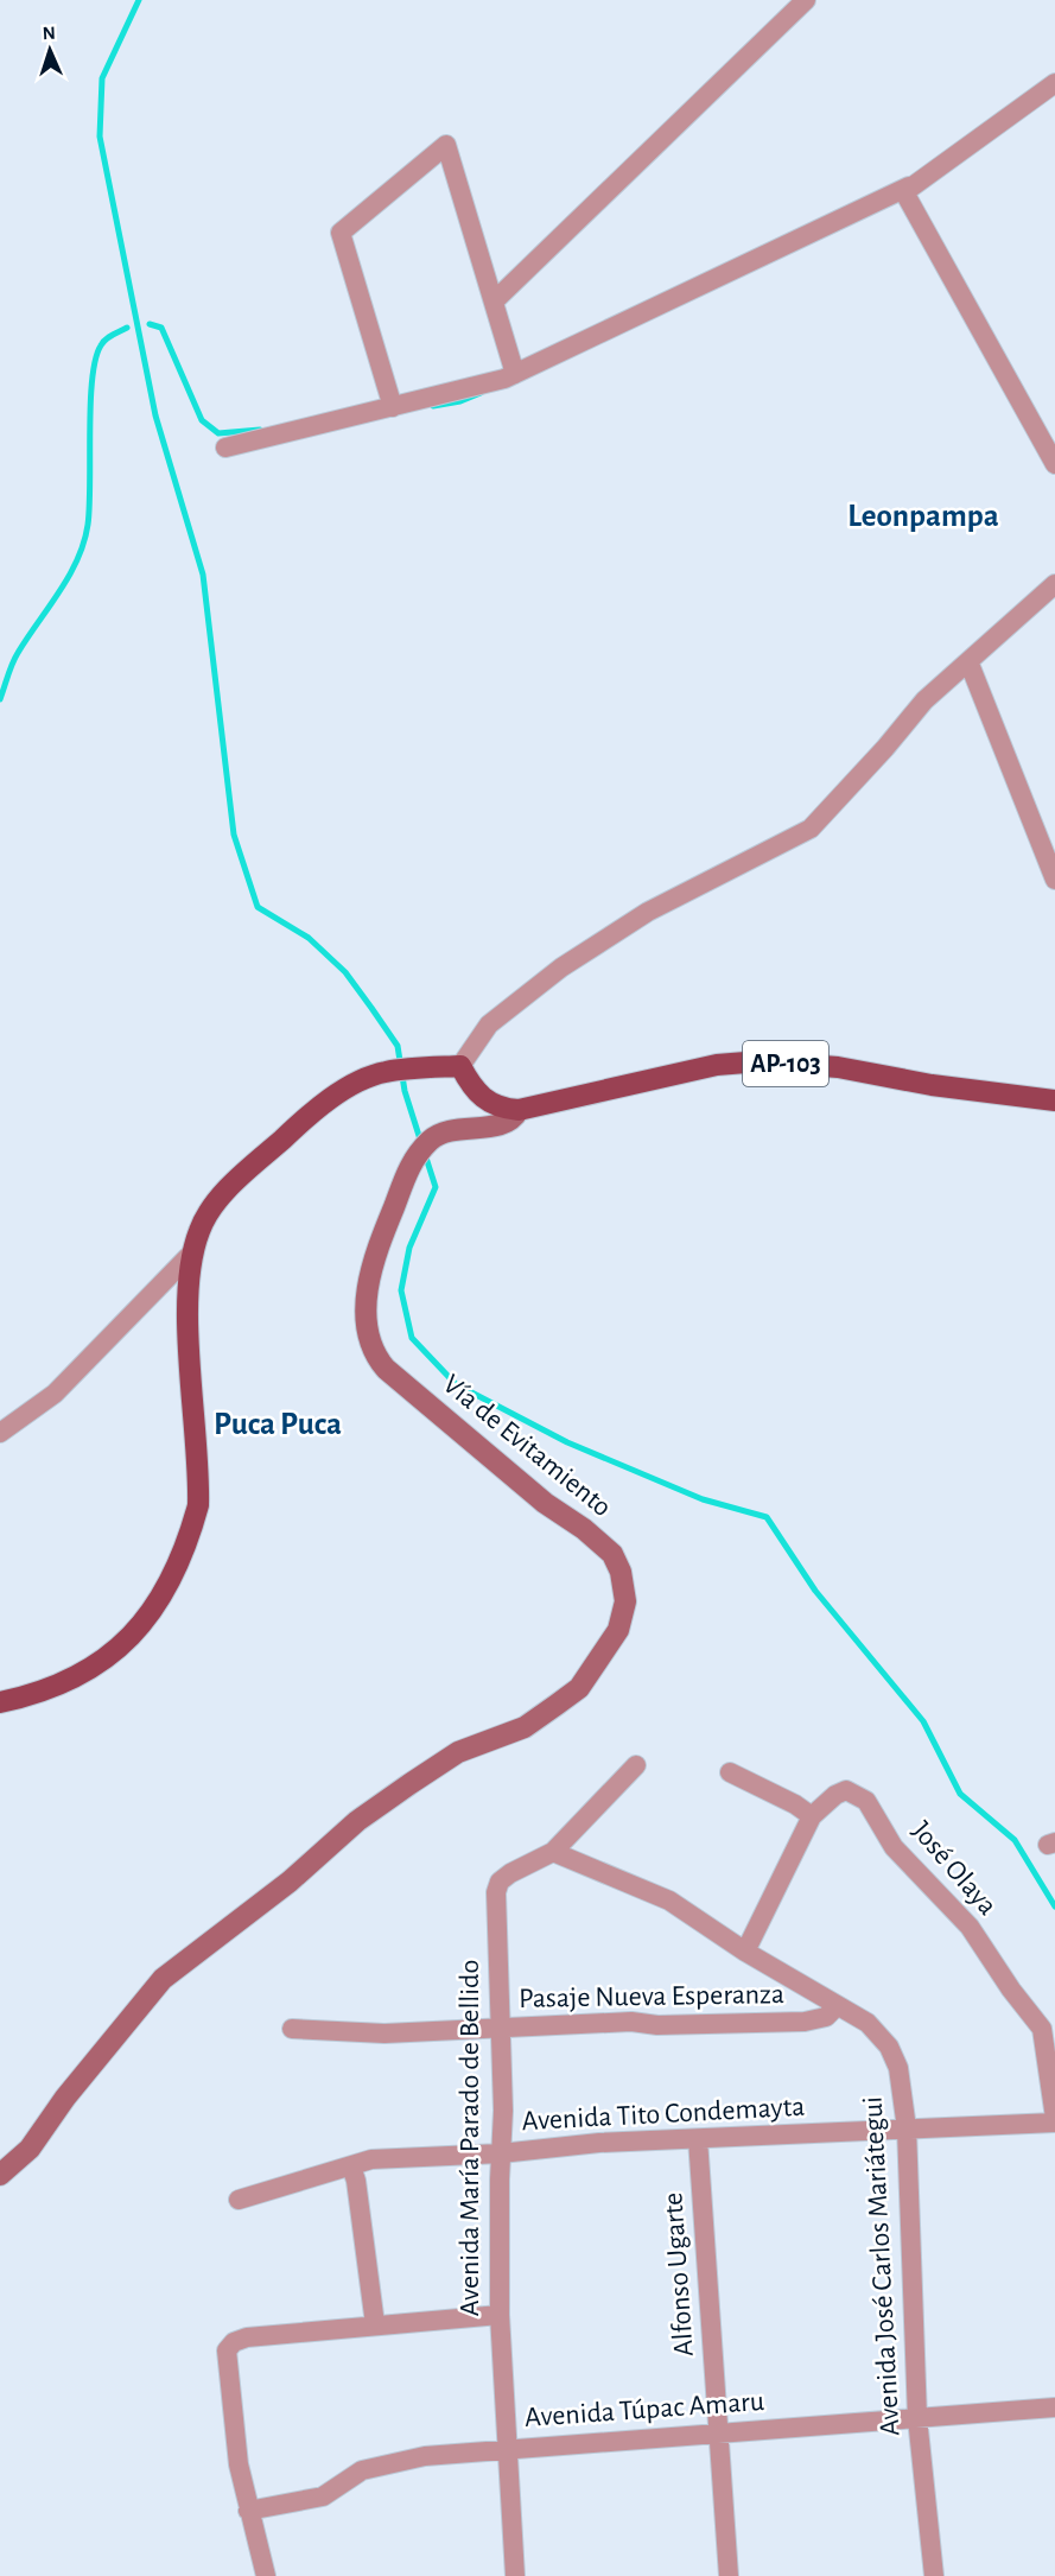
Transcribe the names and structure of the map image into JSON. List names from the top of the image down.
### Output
{
  "streets": {
    "main road": ["AP-103", "Vía de Evitamiento"],
    "street": [
      "José Olaya",
      "Pasaje Nueva Esperanza",
      "Avenida Tito Condemayta",
      "Avenida María Parado de Bellido",
      "Avenida José Carlos Mariátegui",
      "Alfonso Ugarte",
      "Avenida Túpac Amaru"
    ]
  },
  "crossings": [
    ["AP-103", "Vía de Evitamiento"],
    ["José Olaya", "Avenida Tito Condemayta"],
    ["Pasaje Nueva Esperanza", "Avenida María Parado de Bellido"],
    ["Pasaje Nueva Esperanza", "Avenida José Carlos Mariátegui"],
    ["Avenida Tito Condemayta", "Avenida María Parado de Bellido"],
    ["Avenida Tito Condemayta", "Avenida José Carlos Mariátegui"],
    ["Avenida Tito Condemayta", "Alfonso Ugarte"],
    ["Avenida María Parado de Bellido", "Avenida José Carlos Mariátegui"],
    ["Avenida María Parado de Bellido", "Avenida Túpac Amaru"],
    ["Avenida José Carlos Mariátegui", "Avenida Túpac Amaru"],
    ["Alfonso Ugarte", "Avenida Túpac Amaru"]
  ],
  "districts": ["Leonpampa", "Puca Puca"],
  "north": "top"
}
